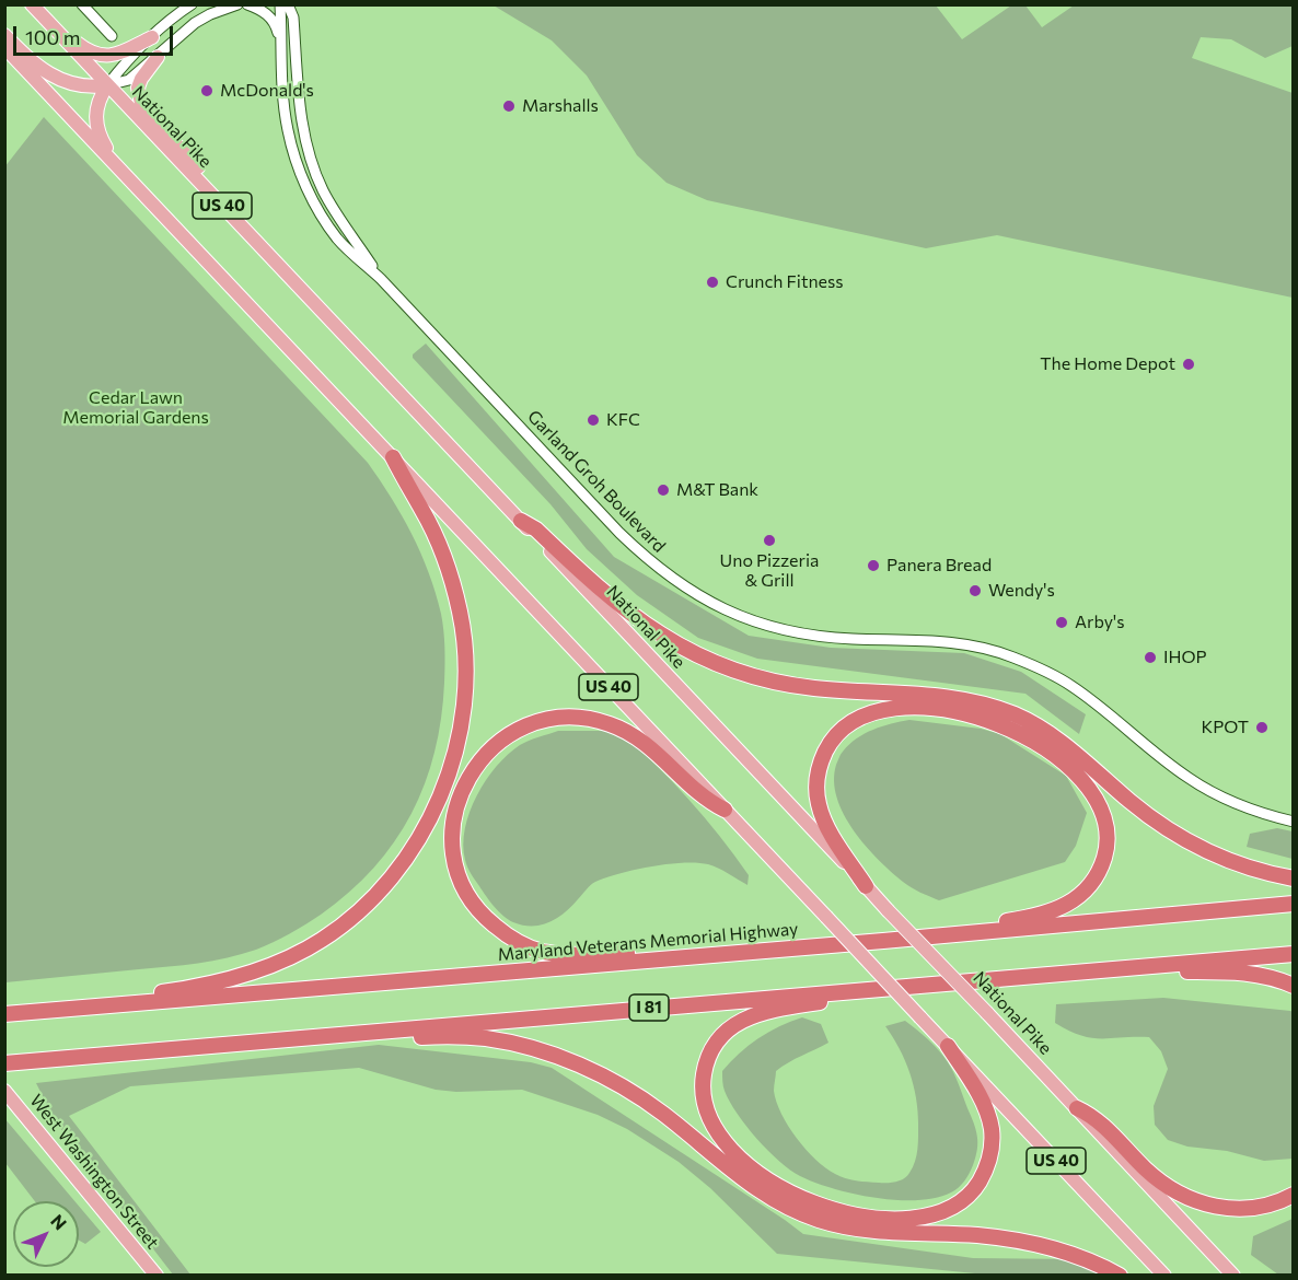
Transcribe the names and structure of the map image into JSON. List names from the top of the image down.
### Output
{
  "streets": {
    "highway": ["Maryland Veterans Memorial Highway", "I 81"],
    "main road": ["National Pike", "US 40", "West Washington Street"],
    "street": ["Garland Groh Boulevard"]
  },
  "parks": ["Cedar Lawn Memorial Gardens"],
  "places": [
    "McDonald's",
    "Marshalls",
    "Crunch Fitness",
    "The Home Depot",
    "KFC",
    "M&T Bank",
    "Uno Pizzeria & Grill",
    "Panera Bread",
    "Wendy's",
    "Arby's",
    "IHOP",
    "KPOT"
  ],
  "scale_bar": "100 m",
  "north": "top right"
}
